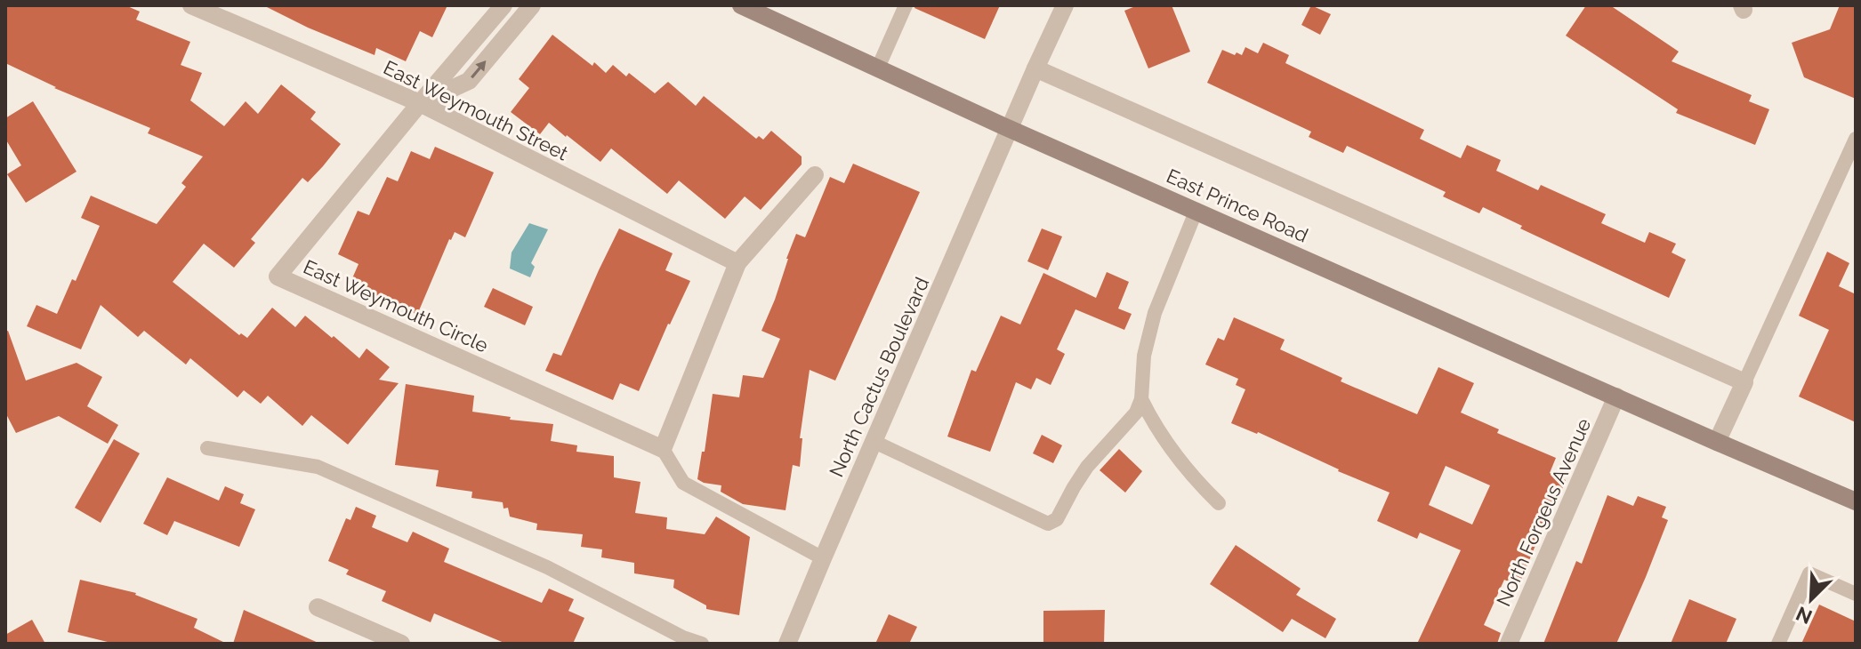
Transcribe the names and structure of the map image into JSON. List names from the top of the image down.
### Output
{
  "streets": {
    "main road": ["East Prince Road"],
    "street": [
      "East Weymouth Street",
      "East Weymouth Circle",
      "North Cactus Boulevard",
      "North Forgeus Avenue"
    ]
  },
  "crossings": [
    ["East Weymouth Street", "East Weymouth Circle"],
    ["East Prince Road", "North Cactus Boulevard"],
    ["East Prince Road", "North Forgeus Avenue"]
  ],
  "north": "bottom left"
}
